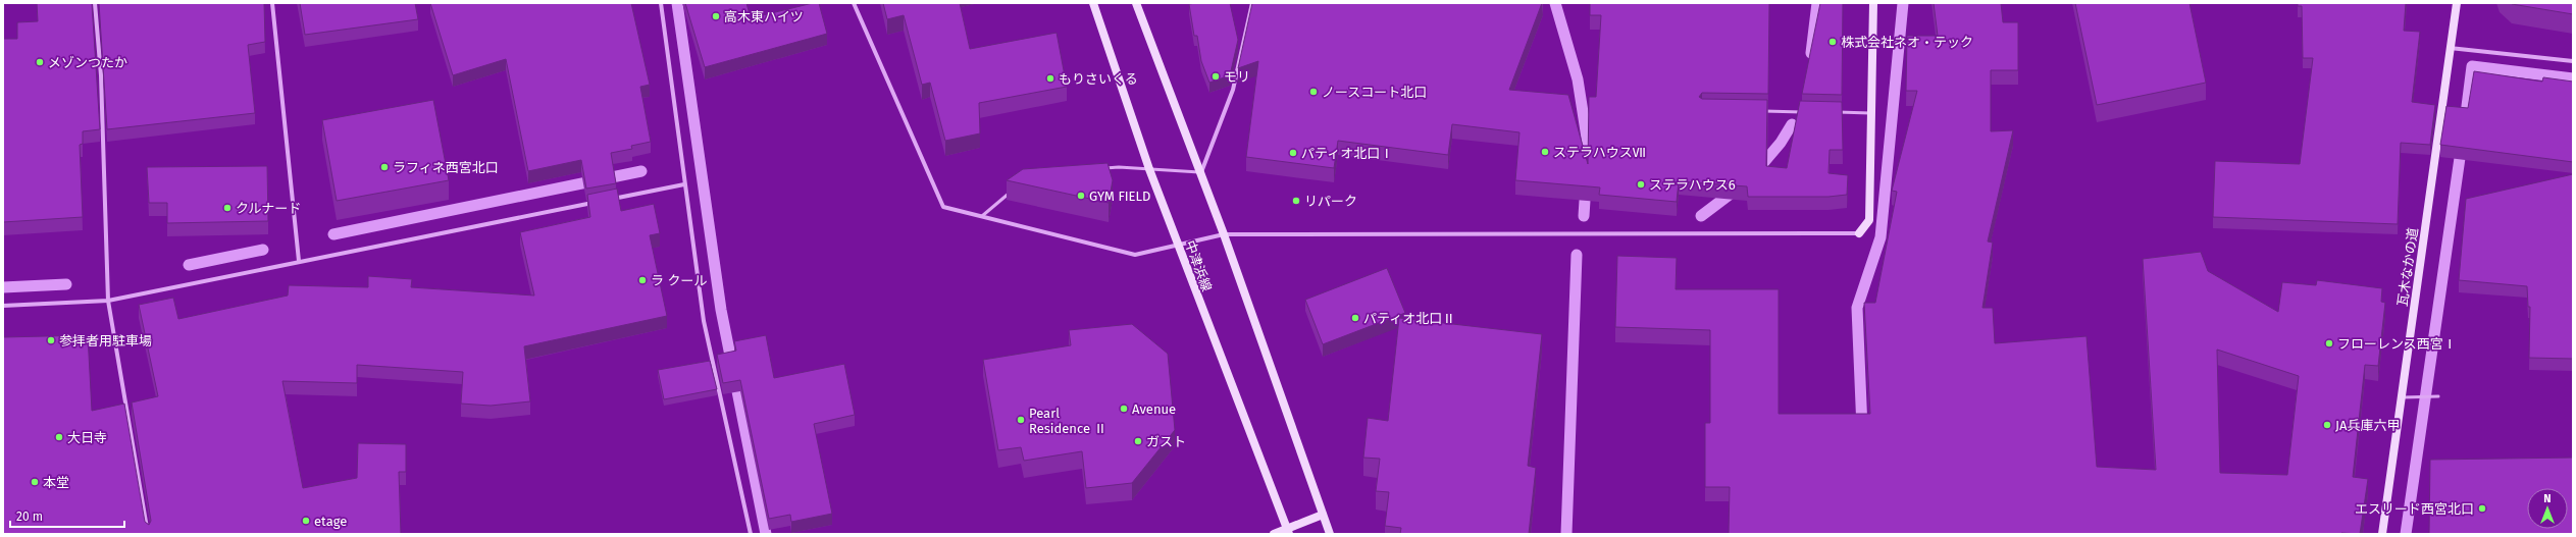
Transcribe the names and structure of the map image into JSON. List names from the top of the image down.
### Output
{
  "streets": {
    "street": ["中津浜線", "瓦木なかの道"]
  },
  "places": [
    "高木東ハイツ",
    "株式会社ネオ・テック",
    "メゾンつたか",
    "モリ",
    "もりさいくる",
    "ノースコート北口",
    "ステラハウスⅦ",
    "パティオ北口Ⅰ",
    "ラフィネ西宮北口",
    "ステラハウス6",
    "GYM FIELD",
    "リパーク",
    "クルナード",
    "ラ クール",
    "パティオ北口Ⅱ",
    "参拝者用駐車場",
    "フローレンス西宮Ⅰ",
    "Avenue",
    "Pearl Residence Ⅱ",
    "JA兵庫六甲",
    "大日寺",
    "ガスト",
    "本堂",
    "エスリード西宮北口",
    "etage"
  ],
  "scale_bar": "20 m",
  "north": "top"
}
